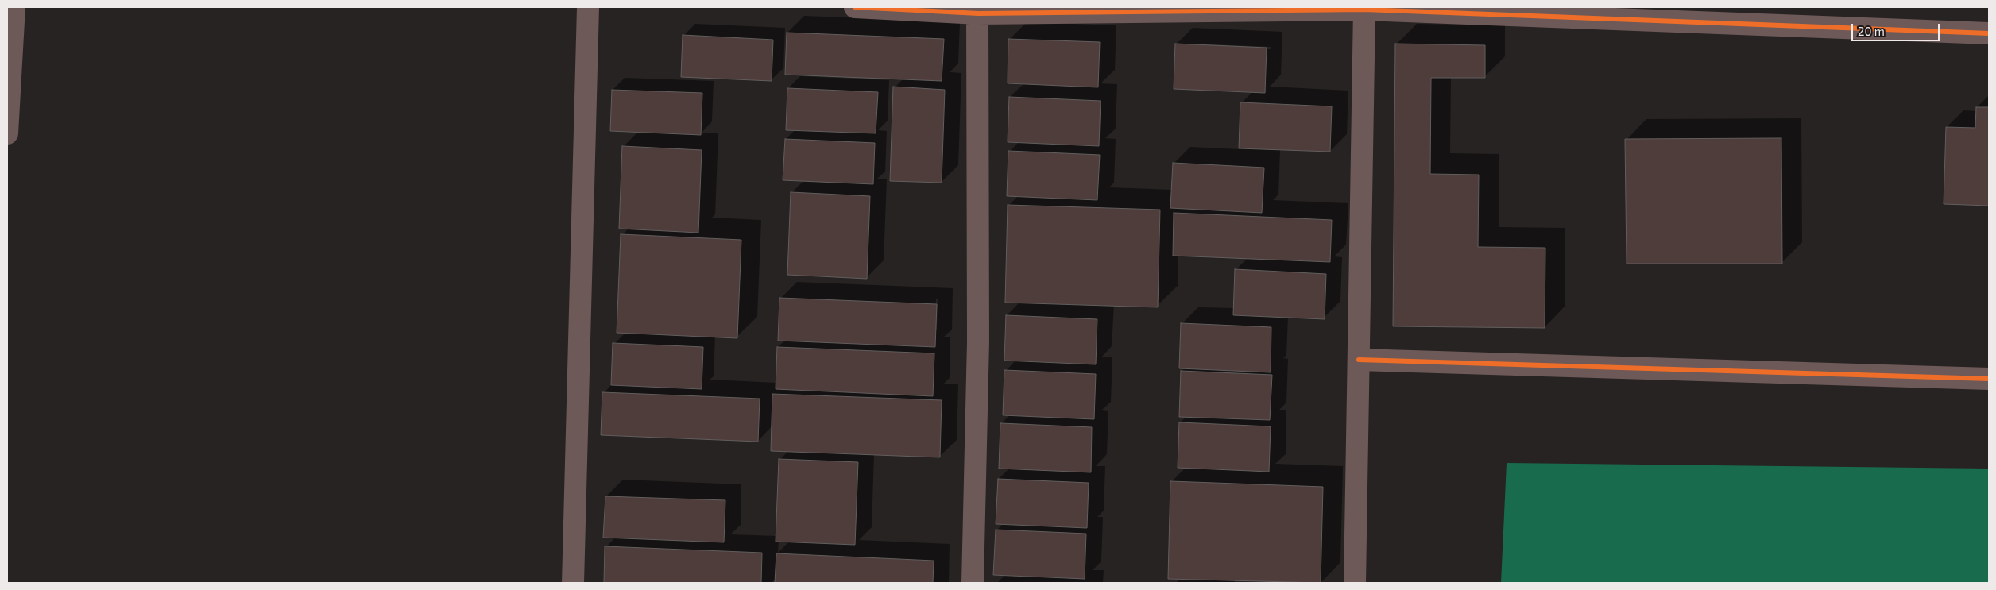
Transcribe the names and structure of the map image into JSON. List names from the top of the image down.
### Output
{
  "scale_bar": "20 m"
}
